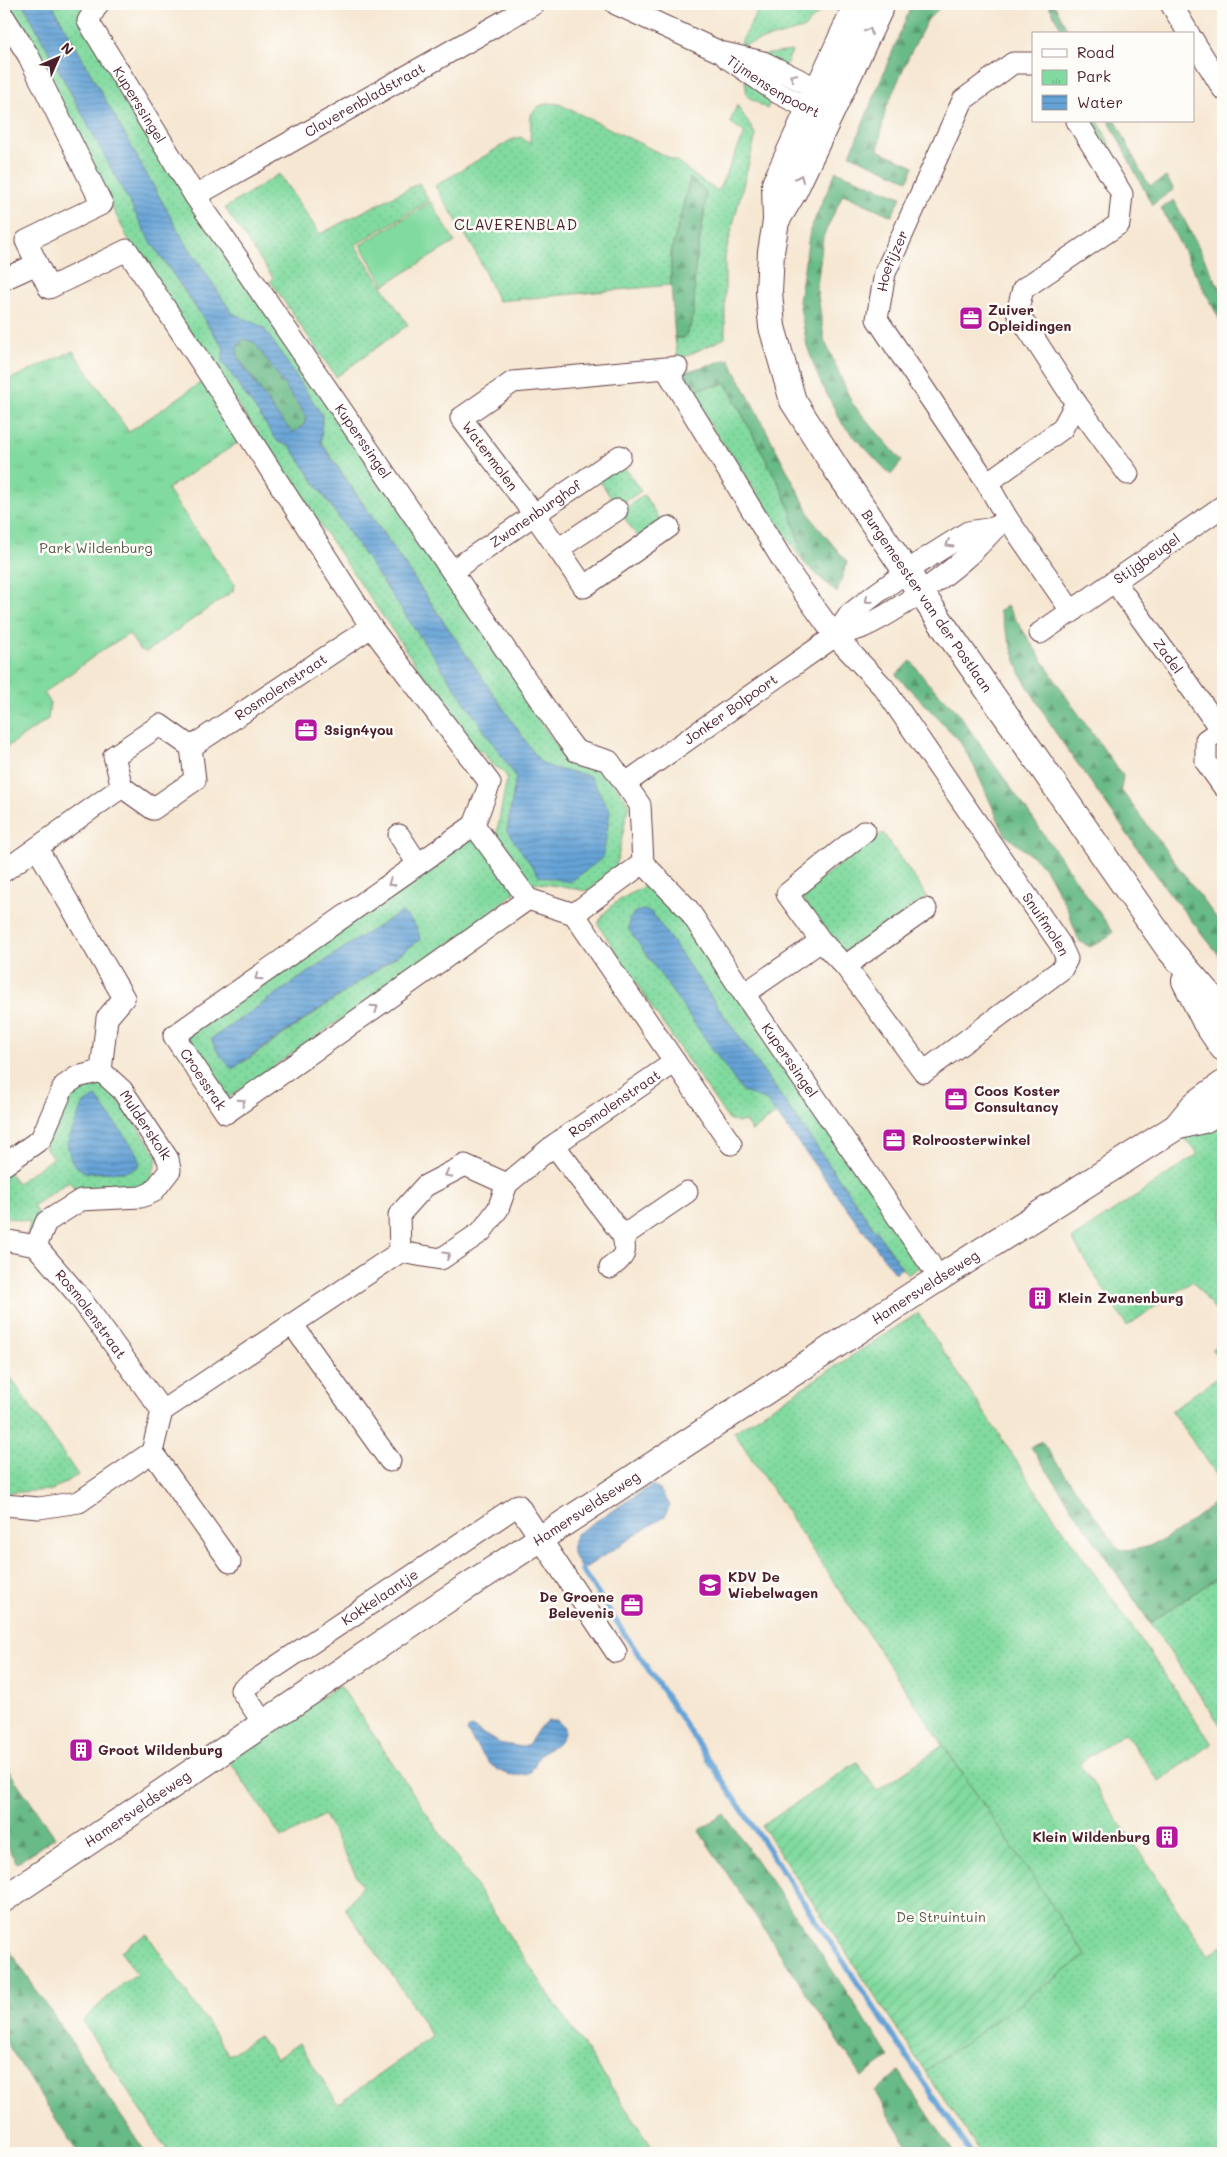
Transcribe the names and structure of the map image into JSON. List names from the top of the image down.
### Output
{
  "streets": {
    "street": [
      "Tijmensenpoort",
      "Claverenbladstraat",
      "Kuperssingel",
      "Hoefijzer",
      "Watermolen",
      "Zwanenburghof",
      "Stijgbeugel",
      "Burgemeester van der Postlaan",
      "Zadel",
      "Rosmolenstraat",
      "Jonker Bolpoort",
      "Snuifmolen",
      "Croessrak",
      "Mulderskolk",
      "Hamersveldseweg",
      "Kokkelaantje"
    ]
  },
  "crossings": [
    ["Tijmensenpoort", "Burgemeester van der Postlaan"],
    ["Claverenbladstraat", "Kuperssingel"],
    ["Kuperssingel", "Zwanenburghof"],
    ["Kuperssingel", "Jonker Bolpoort"],
    ["Watermolen", "Zwanenburghof"],
    ["Watermolen", "Jonker Bolpoort"],
    ["Watermolen", "Snuifmolen"],
    ["Stijgbeugel", "Zadel"],
    ["Burgemeester van der Postlaan", "Jonker Bolpoort"],
    ["Rosmolenstraat", "Mulderskolk"],
    ["Jonker Bolpoort", "Snuifmolen"],
    ["Hamersveldseweg", "Kokkelaantje"]
  ],
  "districts": ["CLAVERENBLAD"],
  "parks": ["Park Wildenburg", "De Struintuin"],
  "places": {
    "office": [
      "Zuiver Opleidingen",
      "3sign4you",
      "Coos Koster Consultancy",
      "Rolroosterwinkel",
      "De Groene Belevenis"
    ],
    "building": ["Klein Zwanenburg", "Groot Wildenburg", "Klein Wildenburg"],
    "school or university": ["KDV De Wiebelwagen"]
  },
  "legend": ["Road", "Park", "Water"],
  "north": "top right"
}
